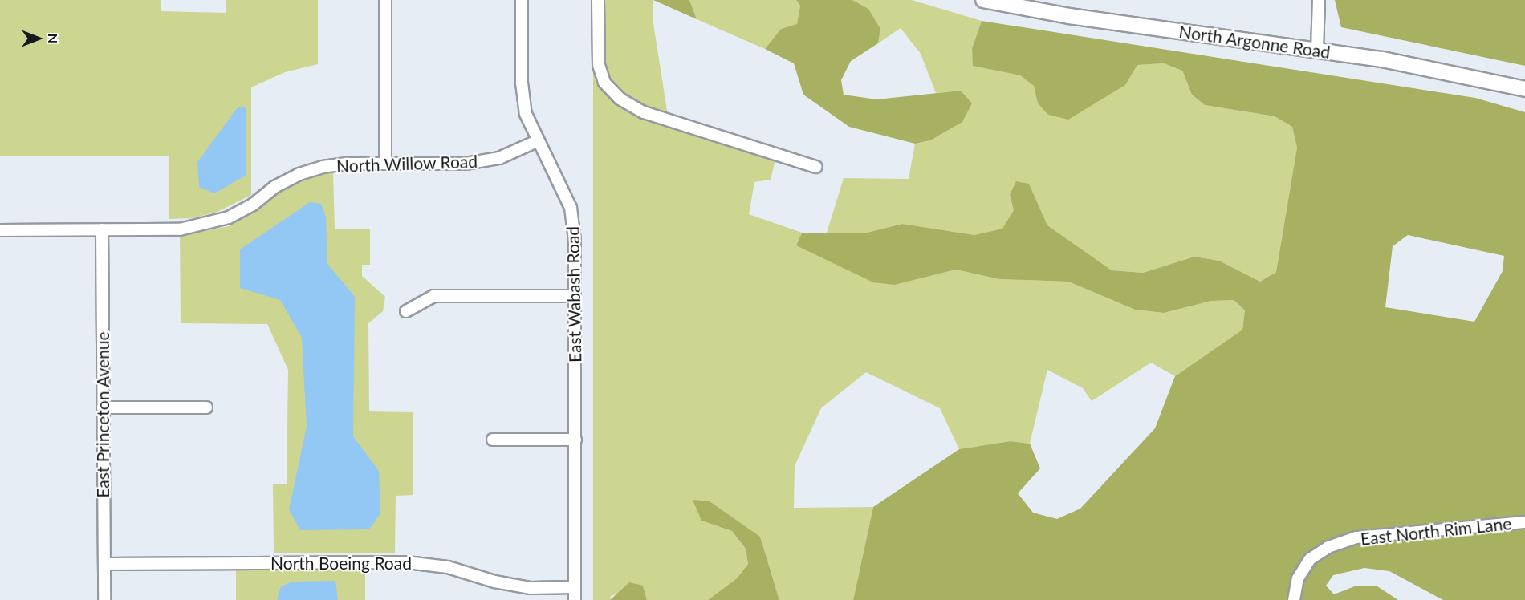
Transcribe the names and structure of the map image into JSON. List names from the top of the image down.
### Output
{
  "streets": {
    "main road": ["North Argonne Road"],
    "street": [
      "North Willow Road",
      "East Wabash Road",
      "East Princeton Avenue",
      "East North Rim Lane",
      "North Boeing Road"
    ]
  },
  "crossings": [
    ["North Willow Road", "East Wabash Road"],
    ["North Willow Road", "East Princeton Avenue"],
    ["East Wabash Road", "North Boeing Road"],
    ["East Princeton Avenue", "North Boeing Road"]
  ],
  "north": "right"
}
